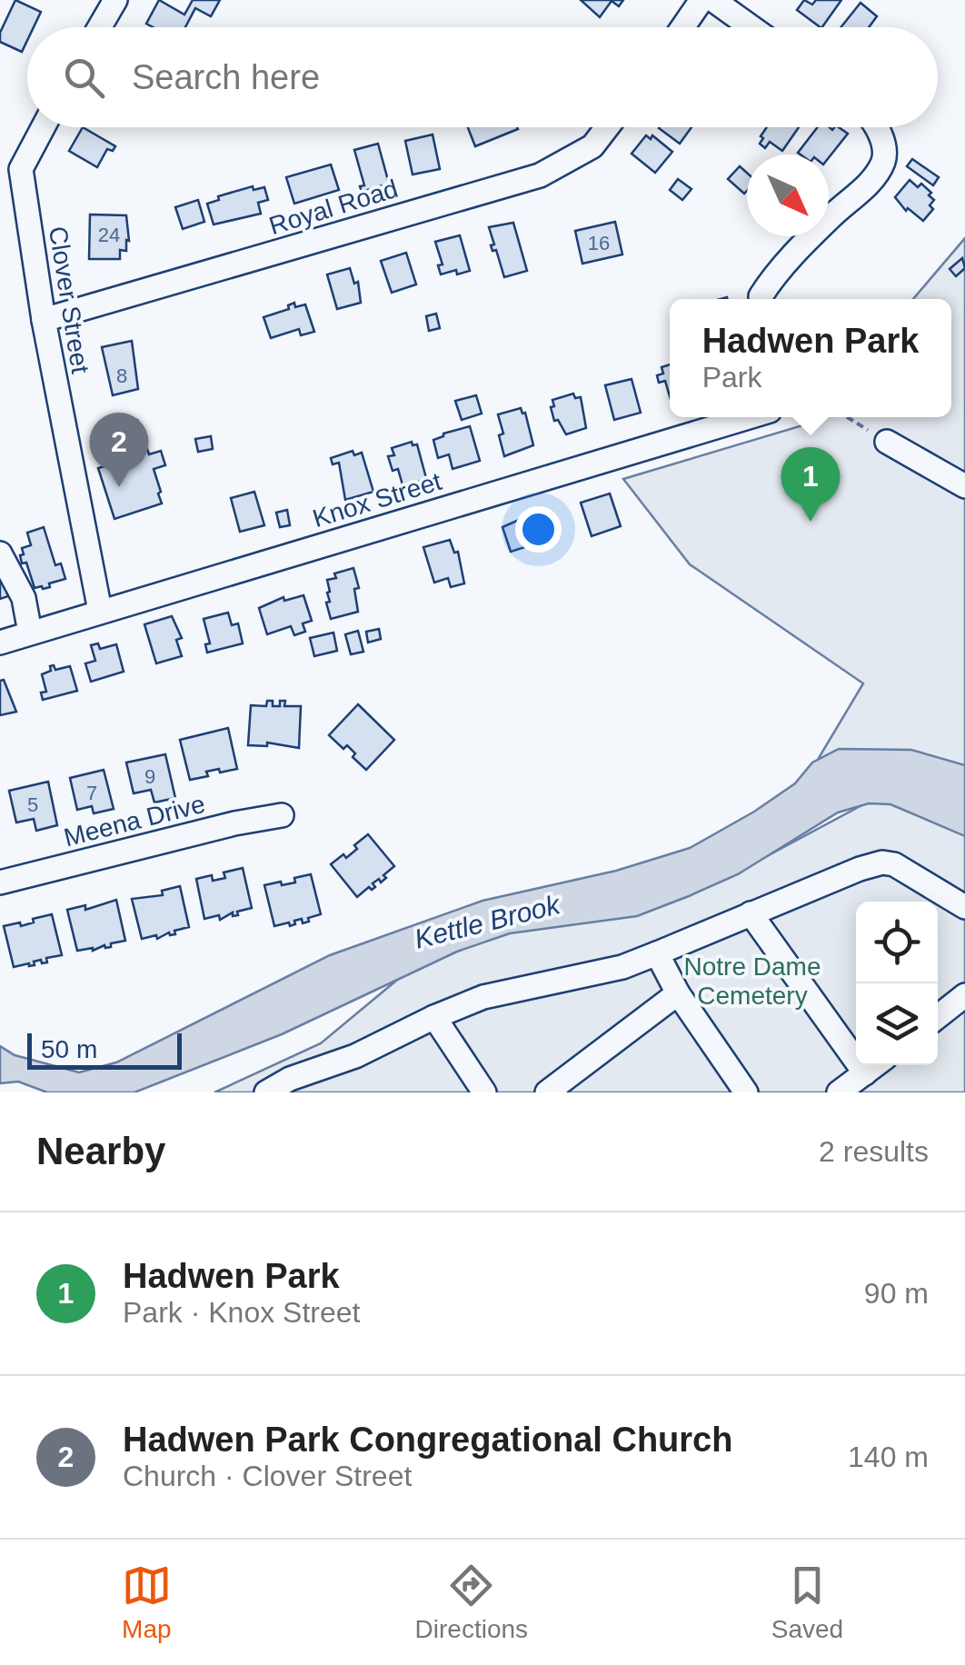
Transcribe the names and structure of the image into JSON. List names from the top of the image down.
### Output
{
  "streets": {
    "street": [
      "Royal Road",
      "Clover Street",
      "Knox Street",
      "Meena Drive"
    ]
  },
  "crossings": [
    ["Royal Road", "Clover Street"],
    ["Clover Street", "Knox Street"]
  ],
  "water": ["Kettle Brook"],
  "parks": ["Notre Dame Cemetery"],
  "house_numbers": [
    "24",
    "16",
    "8",
    "9",
    "7",
    "5"
  ],
  "scale_bar": "50 m",
  "north": "bottom right",
  "page": {
    "search": "Search here",
    "popup": ["Hadwen Park", "Park"],
    "pins": ["2", "1"],
    "scale": "50 m",
    "heading": ["Nearby", "2 results"],
    "list": [
      {
        "mark": "1",
        "name": "Hadwen Park",
        "note": "Park · Knox Street",
        "value": "90 m"
      },
      {
        "mark": "2",
        "name": "Hadwen Park Congregational Church",
        "note": "Church · Clover Street",
        "value": "140 m"
      }
    ],
    "nav": ["Map", "Directions", "Saved"]
  }
}
